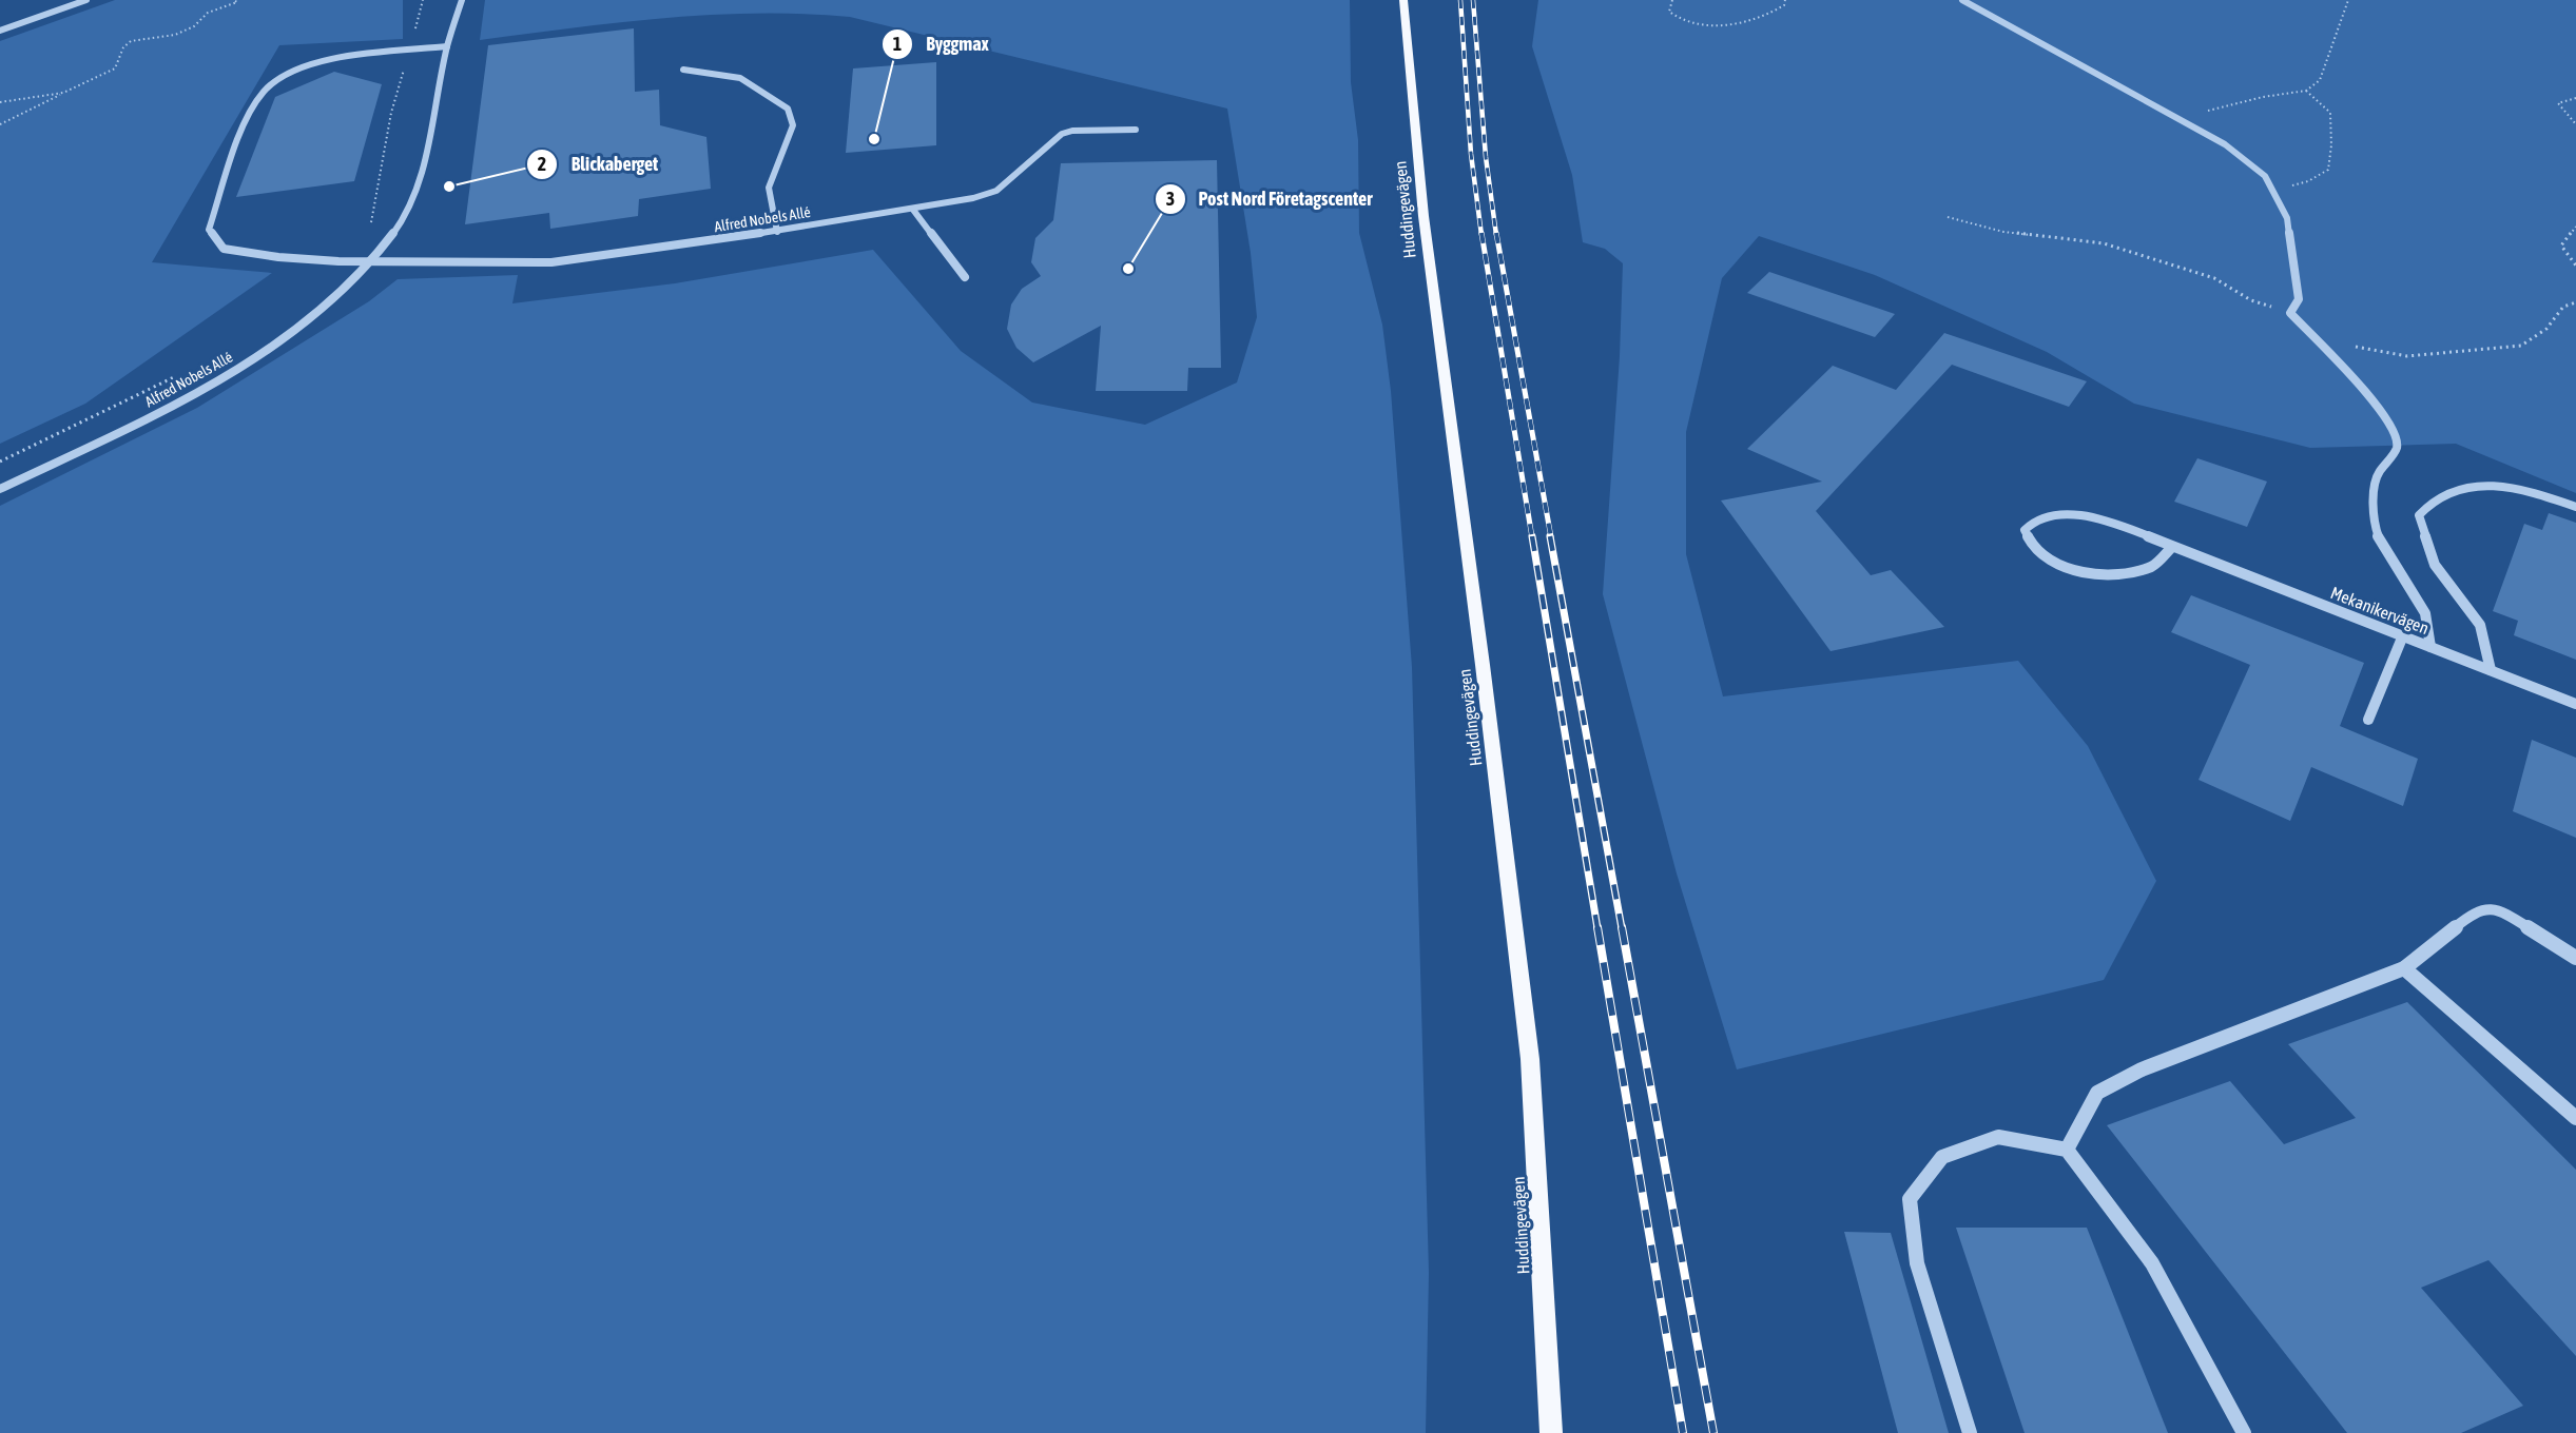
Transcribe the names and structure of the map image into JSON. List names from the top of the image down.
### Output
{
  "streets": {
    "main road": ["Huddingevägen"],
    "street": ["Alfred Nobels Allé", "Mekanikervägen"]
  },
  "places": ["Byggmax", "Blickaberget", "Post Nord Företagscenter"]
}
